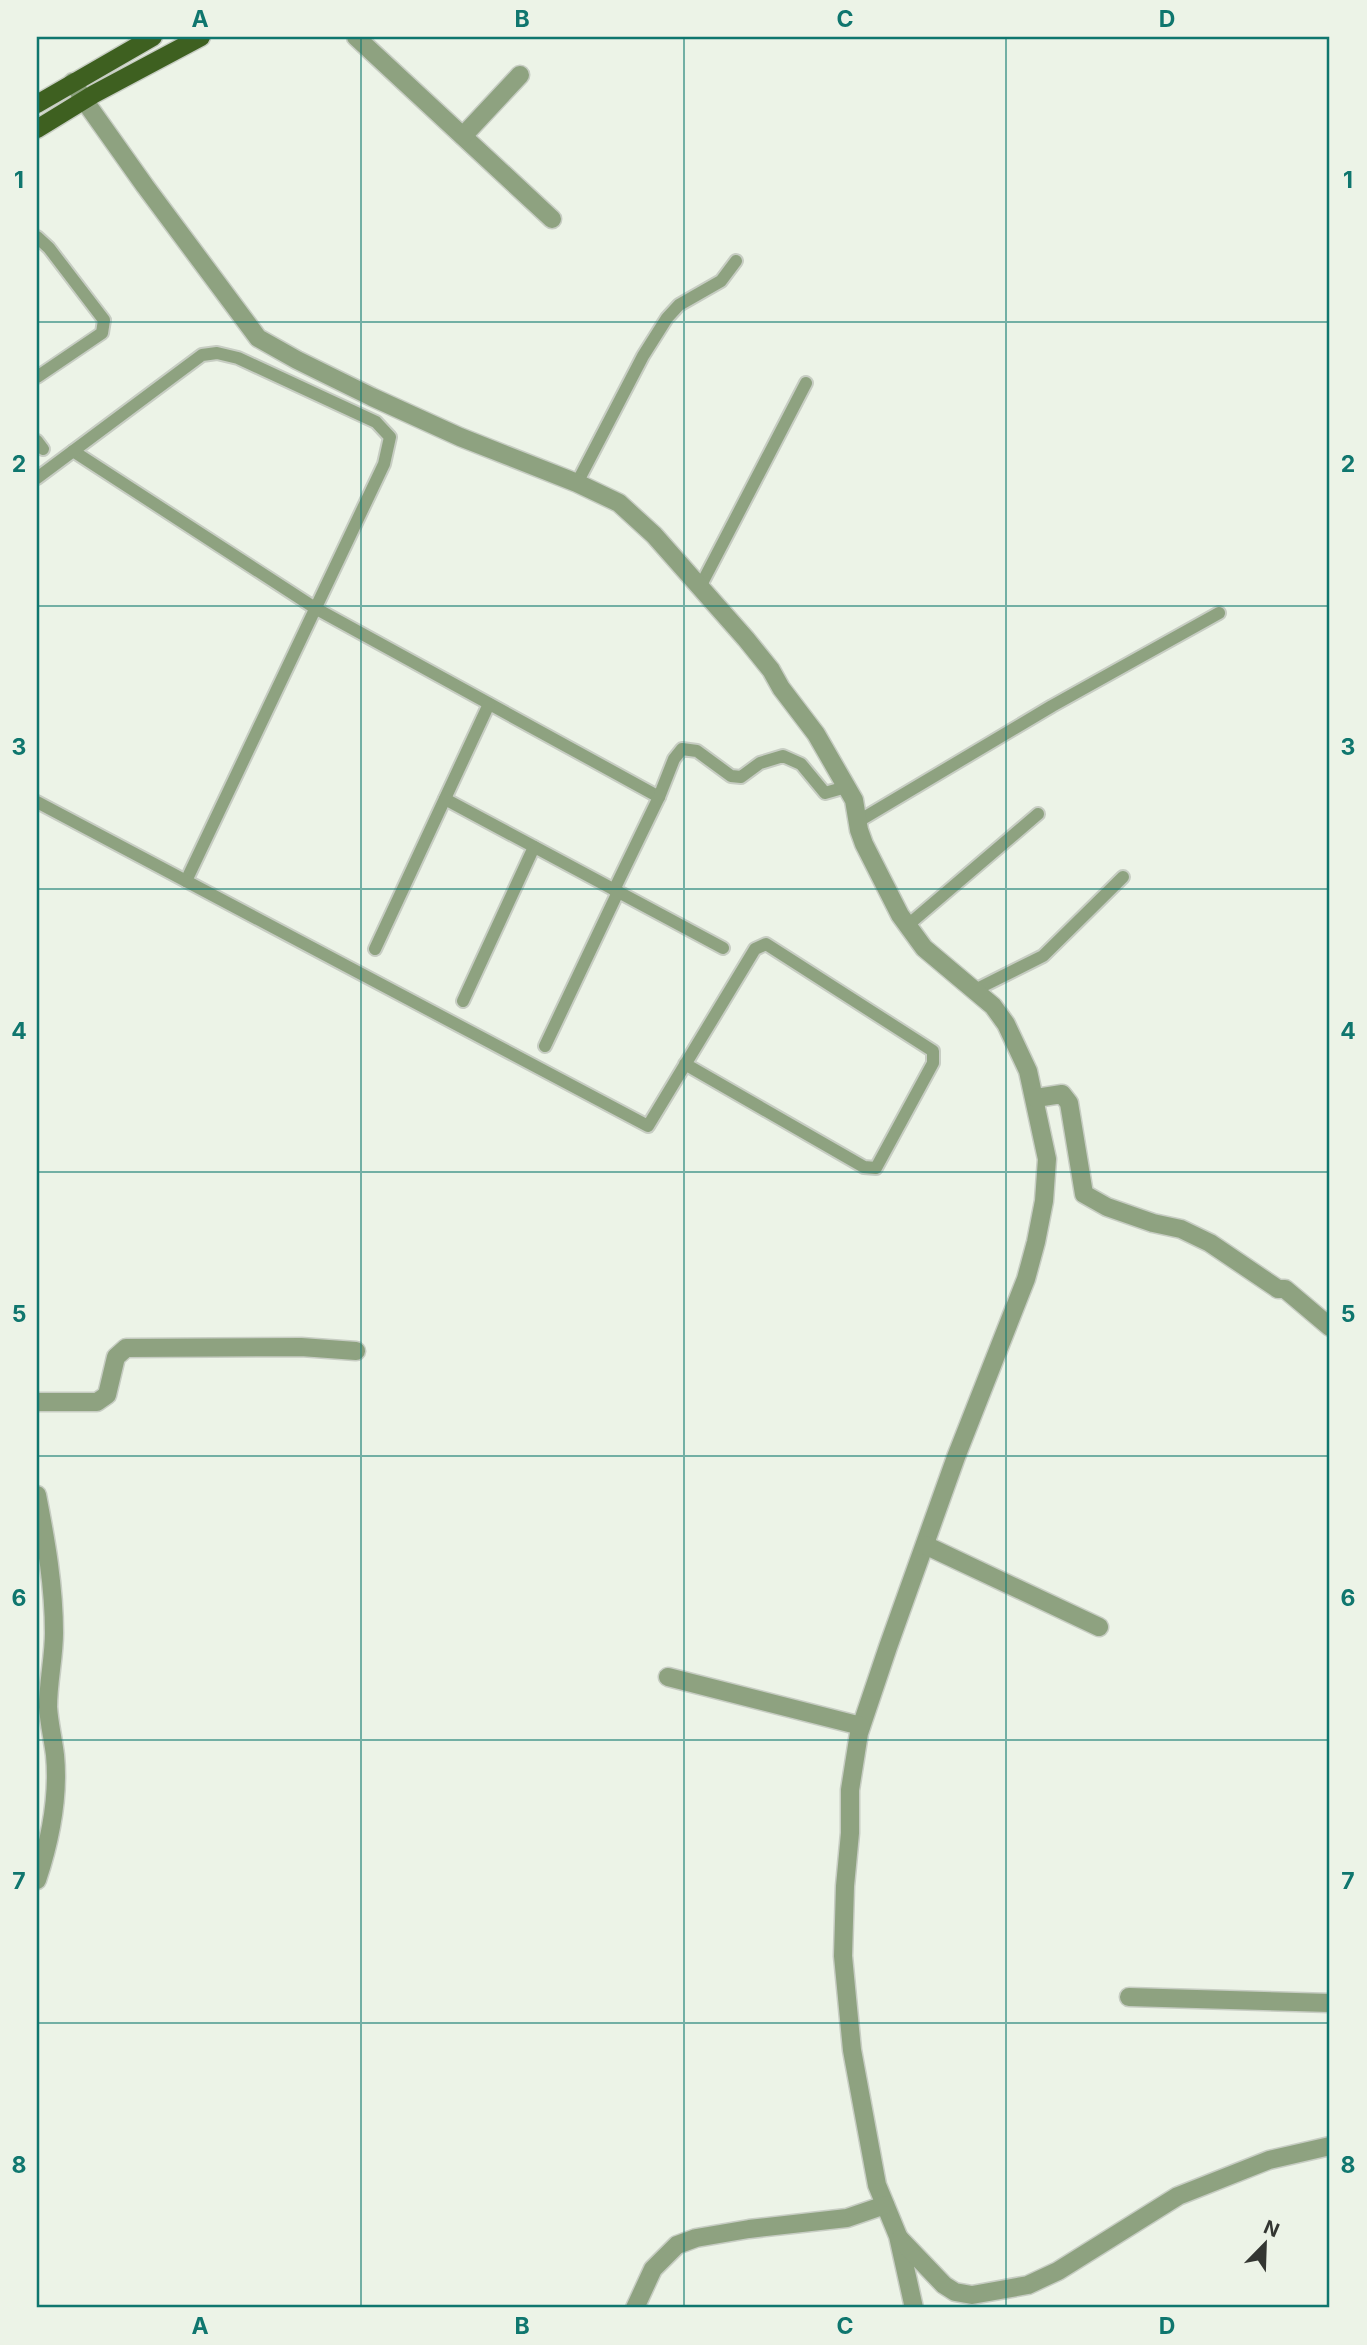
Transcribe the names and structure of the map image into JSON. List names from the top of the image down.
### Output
{
  "north": "top right",
  "grid": {
    "columns": [
      "A",
      "B",
      "C",
      "D"
    ],
    "rows": [
      "1",
      "2",
      "3",
      "4",
      "5",
      "6",
      "7",
      "8"
    ]
  }
}
